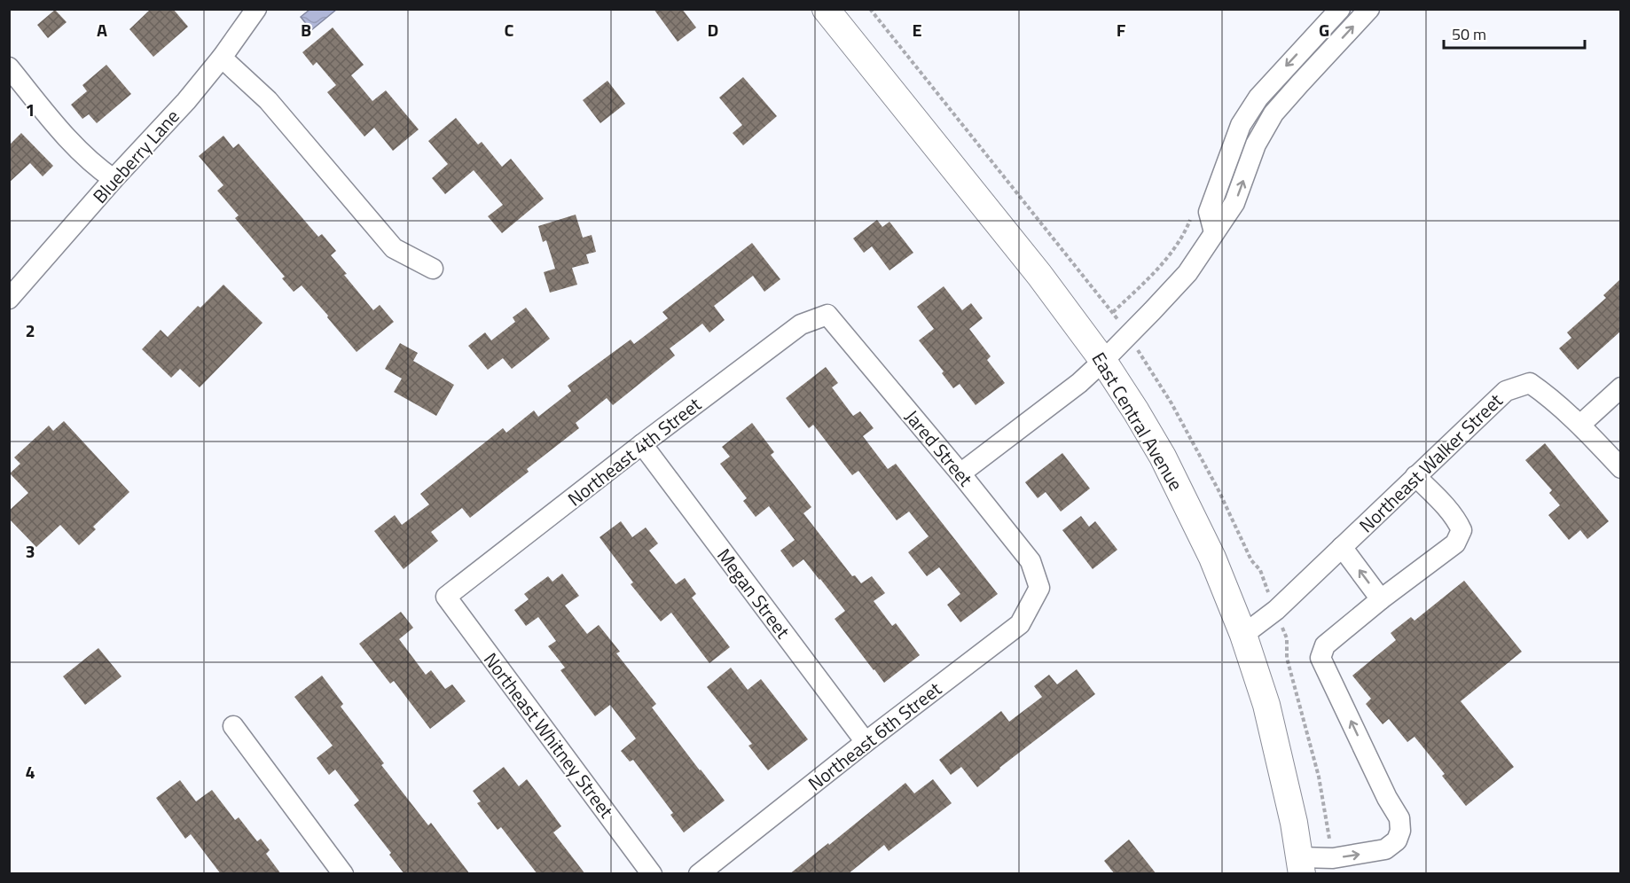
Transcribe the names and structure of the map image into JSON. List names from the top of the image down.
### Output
{
  "streets": {
    "main road": ["East Central Avenue"],
    "street": [
      "Blueberry Lane",
      "Jared Street",
      "Northeast 4th Street",
      "Northeast Walker Street",
      "Megan Street",
      "Northeast Whitney Street",
      "Northeast 6th Street"
    ]
  },
  "crossings": [
    ["East Central Avenue", "Northeast Walker Street"],
    ["Jared Street", "Northeast 4th Street"],
    ["Jared Street", "Northeast 6th Street"],
    ["Northeast 4th Street", "Megan Street"],
    ["Northeast 4th Street", "Northeast Whitney Street"],
    ["Megan Street", "Northeast 6th Street"]
  ],
  "scale_bar": "50 m",
  "grid": {
    "columns": [
      "A",
      "B",
      "C",
      "D",
      "E",
      "F",
      "G"
    ],
    "rows": [
      "1",
      "2",
      "3",
      "4"
    ]
  }
}
